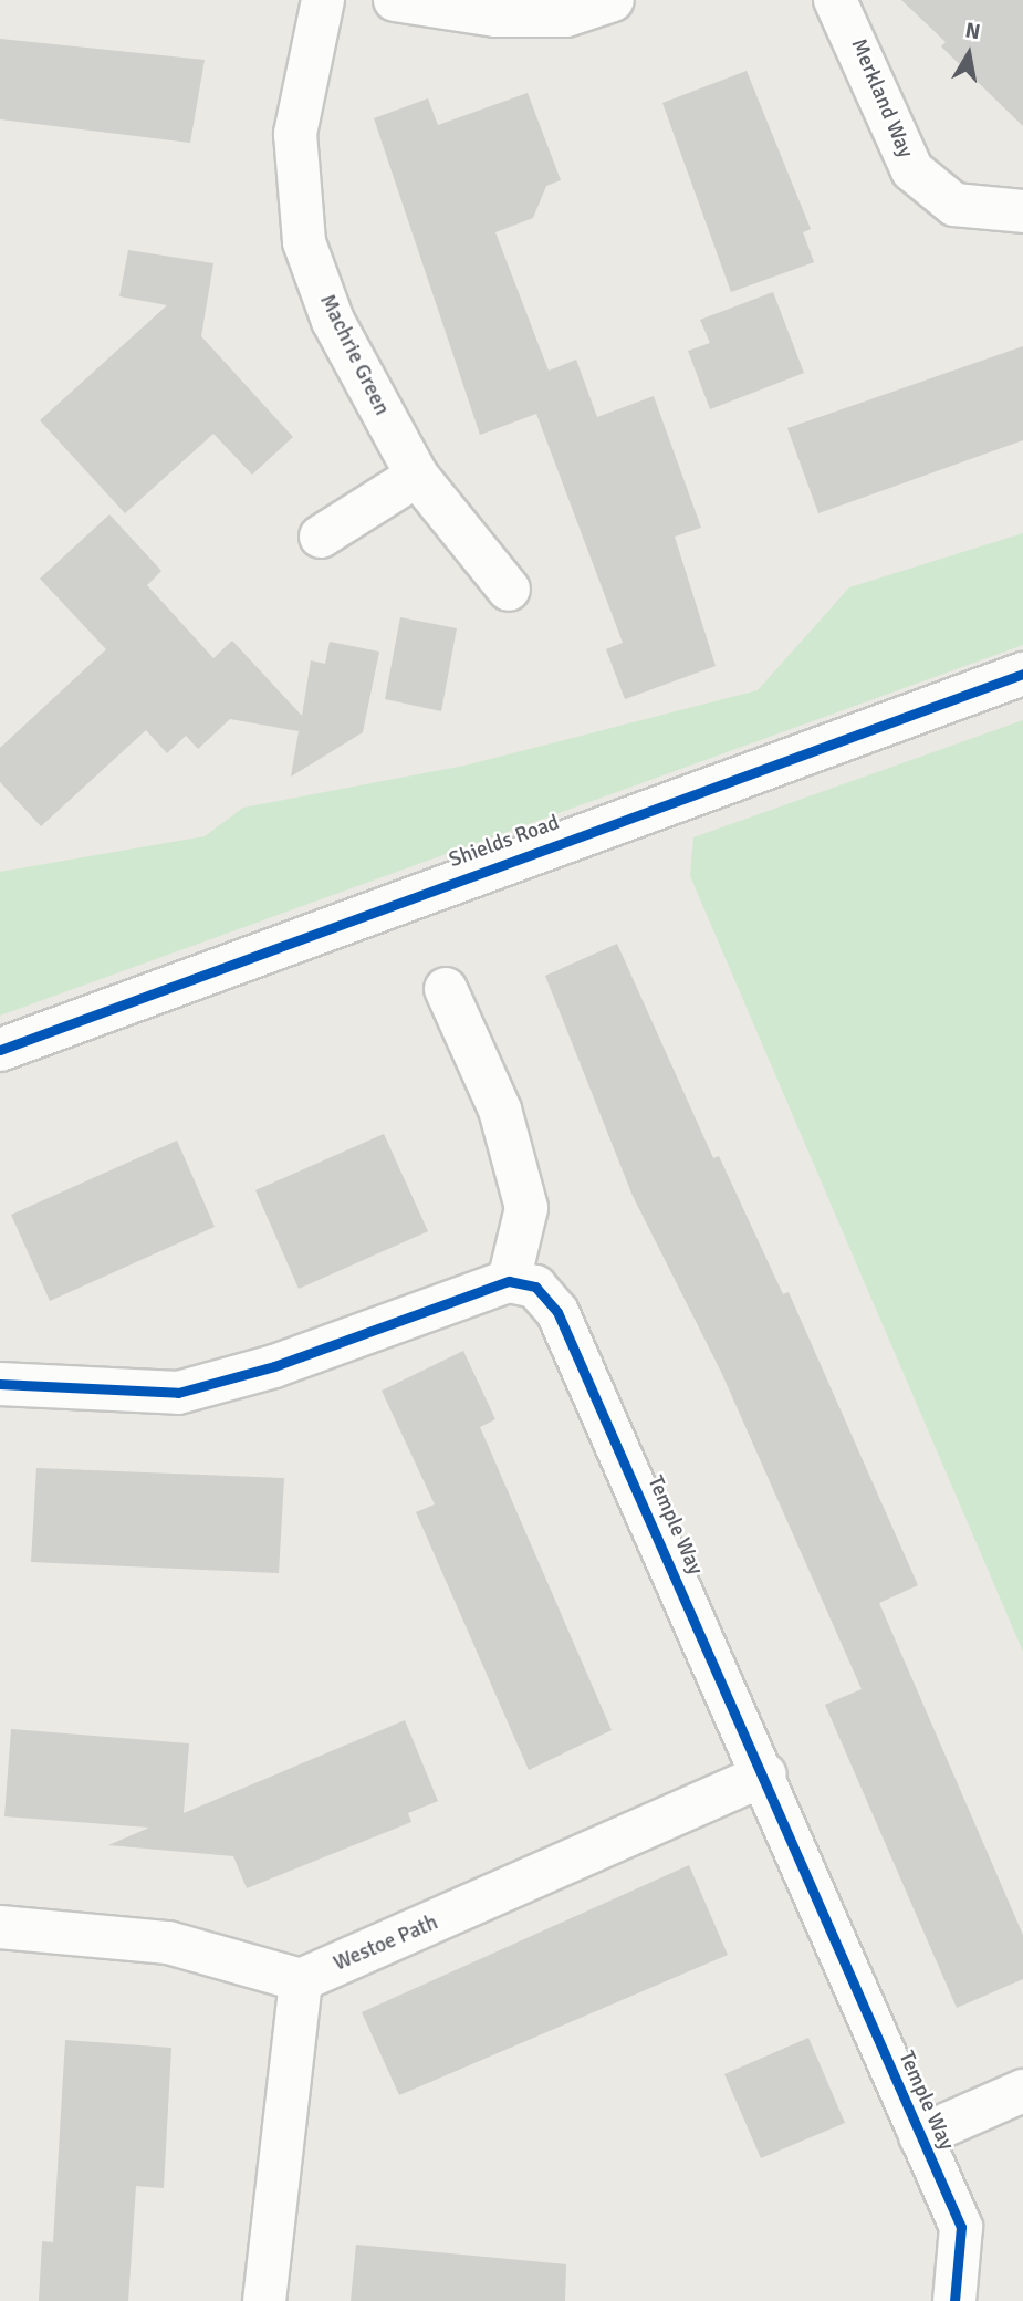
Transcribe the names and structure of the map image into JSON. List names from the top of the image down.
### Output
{
  "streets": {
    "street": [
      "Merkland Way",
      "Machrie Green",
      "Shields Road",
      "Temple Way",
      "Westoe Path"
    ]
  },
  "crossings": [
    ["Temple Way", "Westoe Path"]
  ],
  "north": "top"
}
